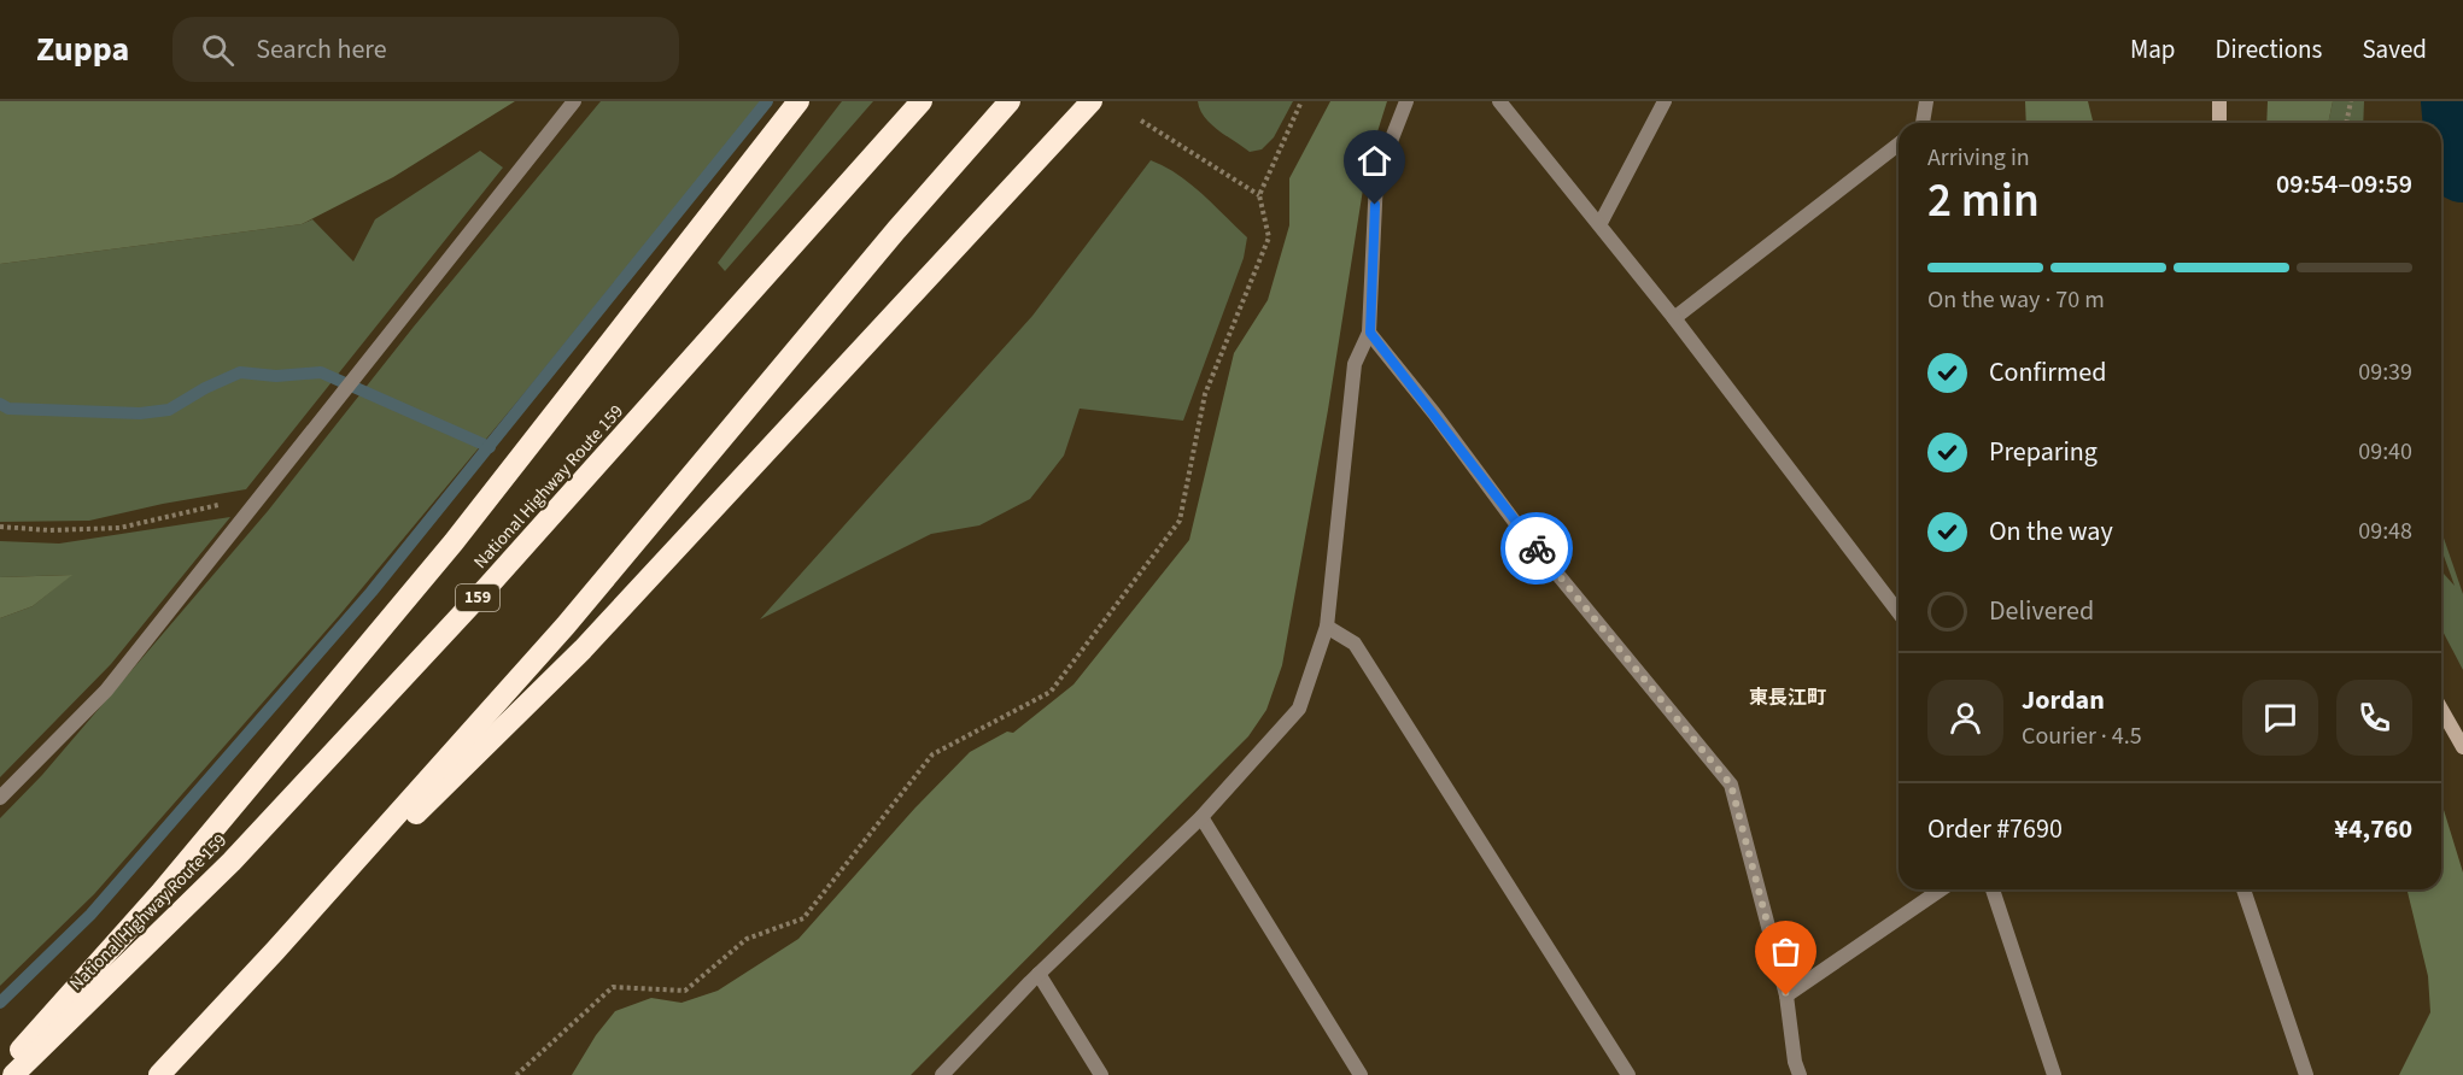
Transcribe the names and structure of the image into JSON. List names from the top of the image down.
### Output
{
  "streets": {
    "highway": ["National Highway Route 159", "159"]
  },
  "districts": ["東長江町"],
  "page": {
    "header": "Zuppa",
    "search": "Search here",
    "nav": ["Map", "Directions", "Saved"],
    "heading": ["2 min", "Arriving in", "09:54–09:59"],
    "panel": [
      "Jordan",
      "Courier · 4.5",
      "Order #7690",
      "¥4,760"
    ],
    "bar": "On the way · 70 m",
    "list": [
      ["Confirmed", "09:39"],
      ["Preparing", "09:40"],
      ["On the way", "09:48"],
      "Delivered"
    ]
  }
}
